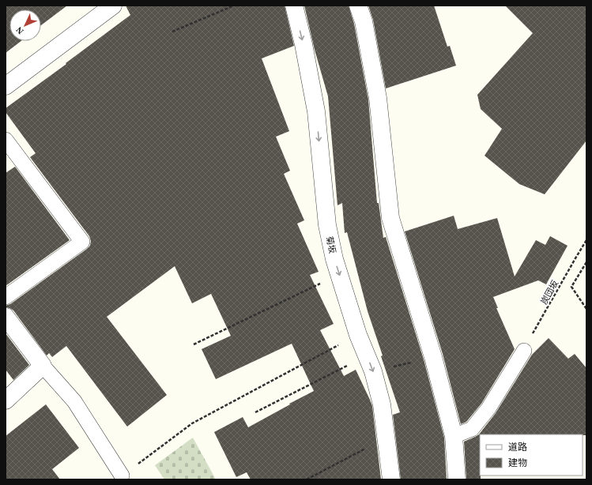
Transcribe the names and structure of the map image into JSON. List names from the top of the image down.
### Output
{
  "streets": {
    "street": ["菊坂"],
    "path": ["炭団坂"]
  },
  "legend": ["道路", "建物"],
  "north": "bottom left"
}
